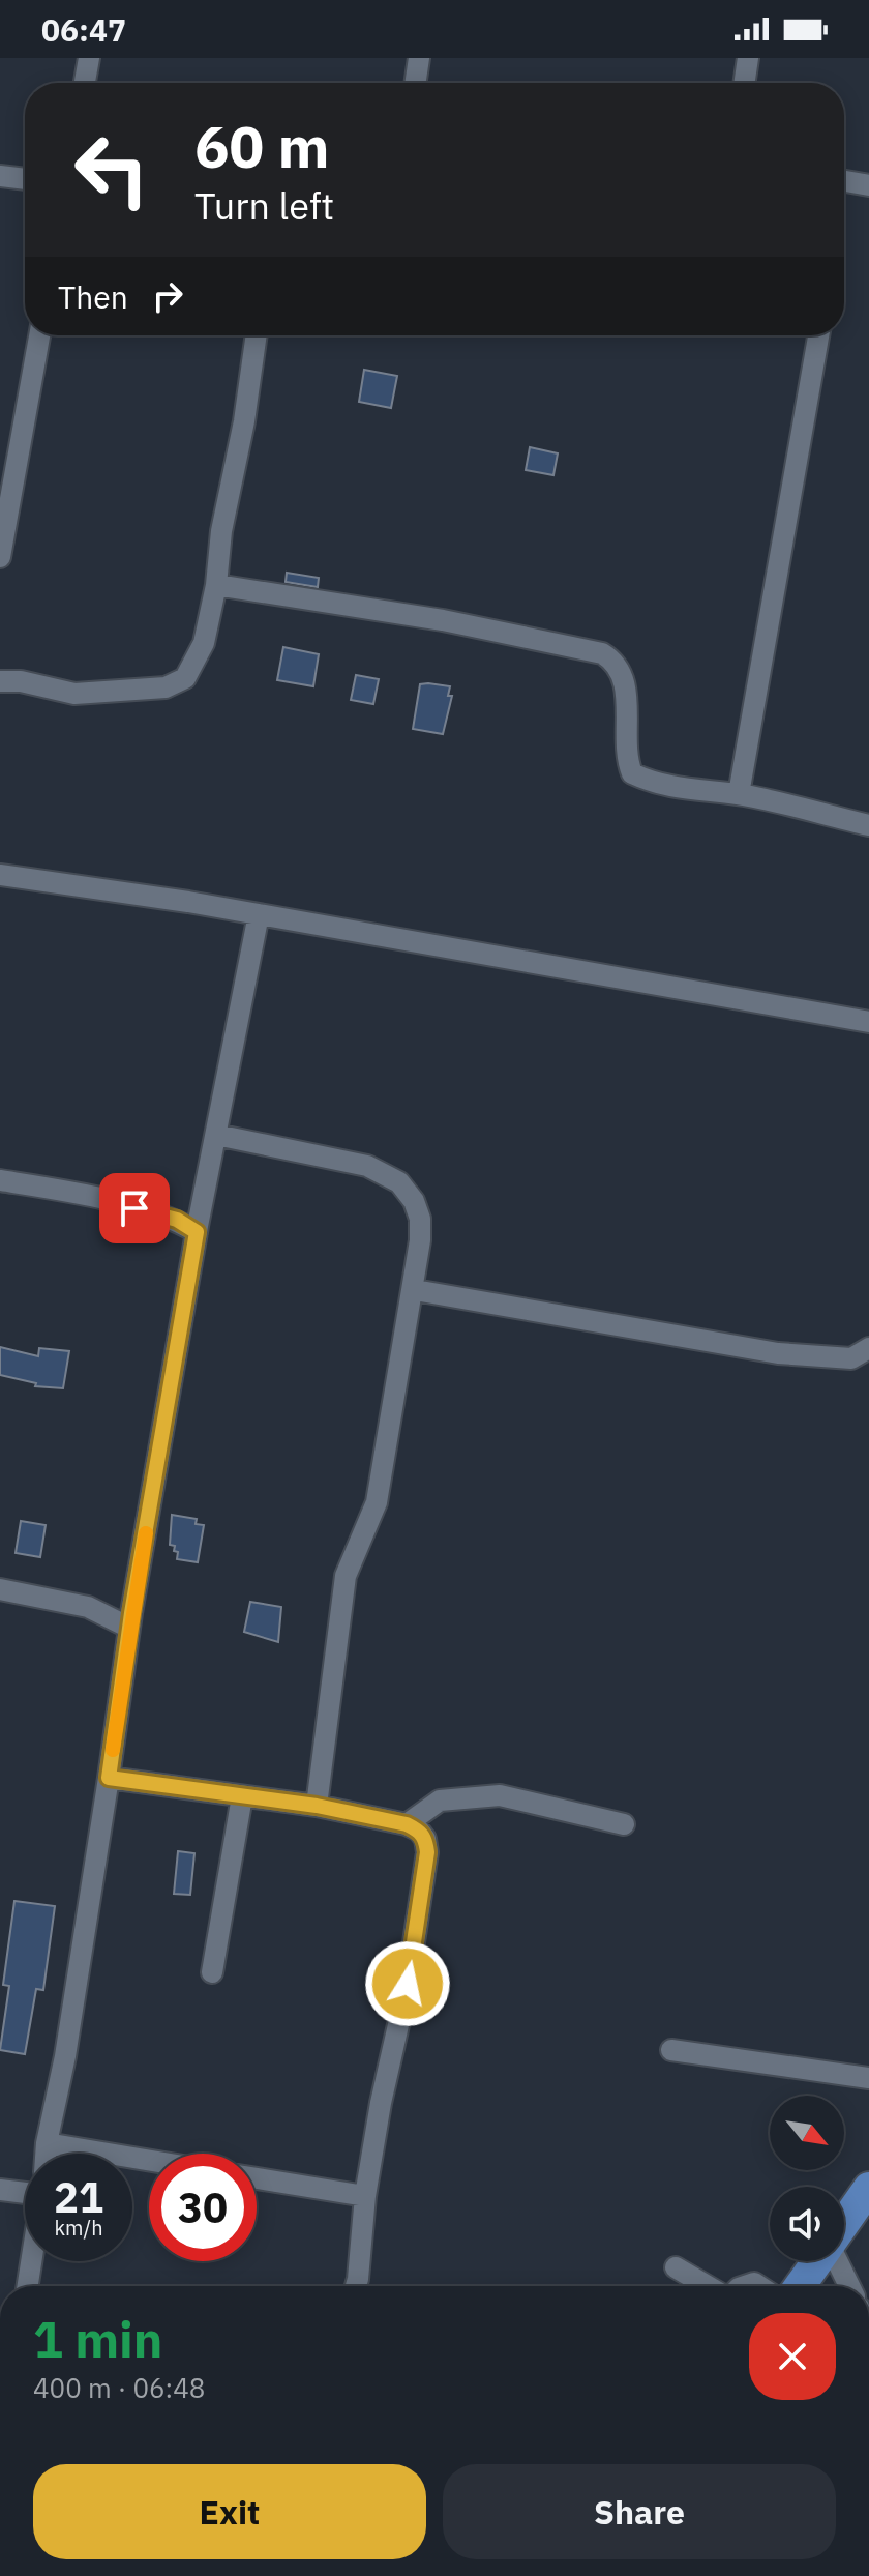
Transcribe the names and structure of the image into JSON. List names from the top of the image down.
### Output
{
  "north": "bottom right",
  "page": {
    "status": "06:47",
    "turn": ["60 m", "Turn left"],
    "then": "Then",
    "speed": "21 km/h",
    "limit": "30",
    "heading": ["1 min", "400 m · 06:48"],
    "buttons": ["Exit", "Share"]
  }
}
